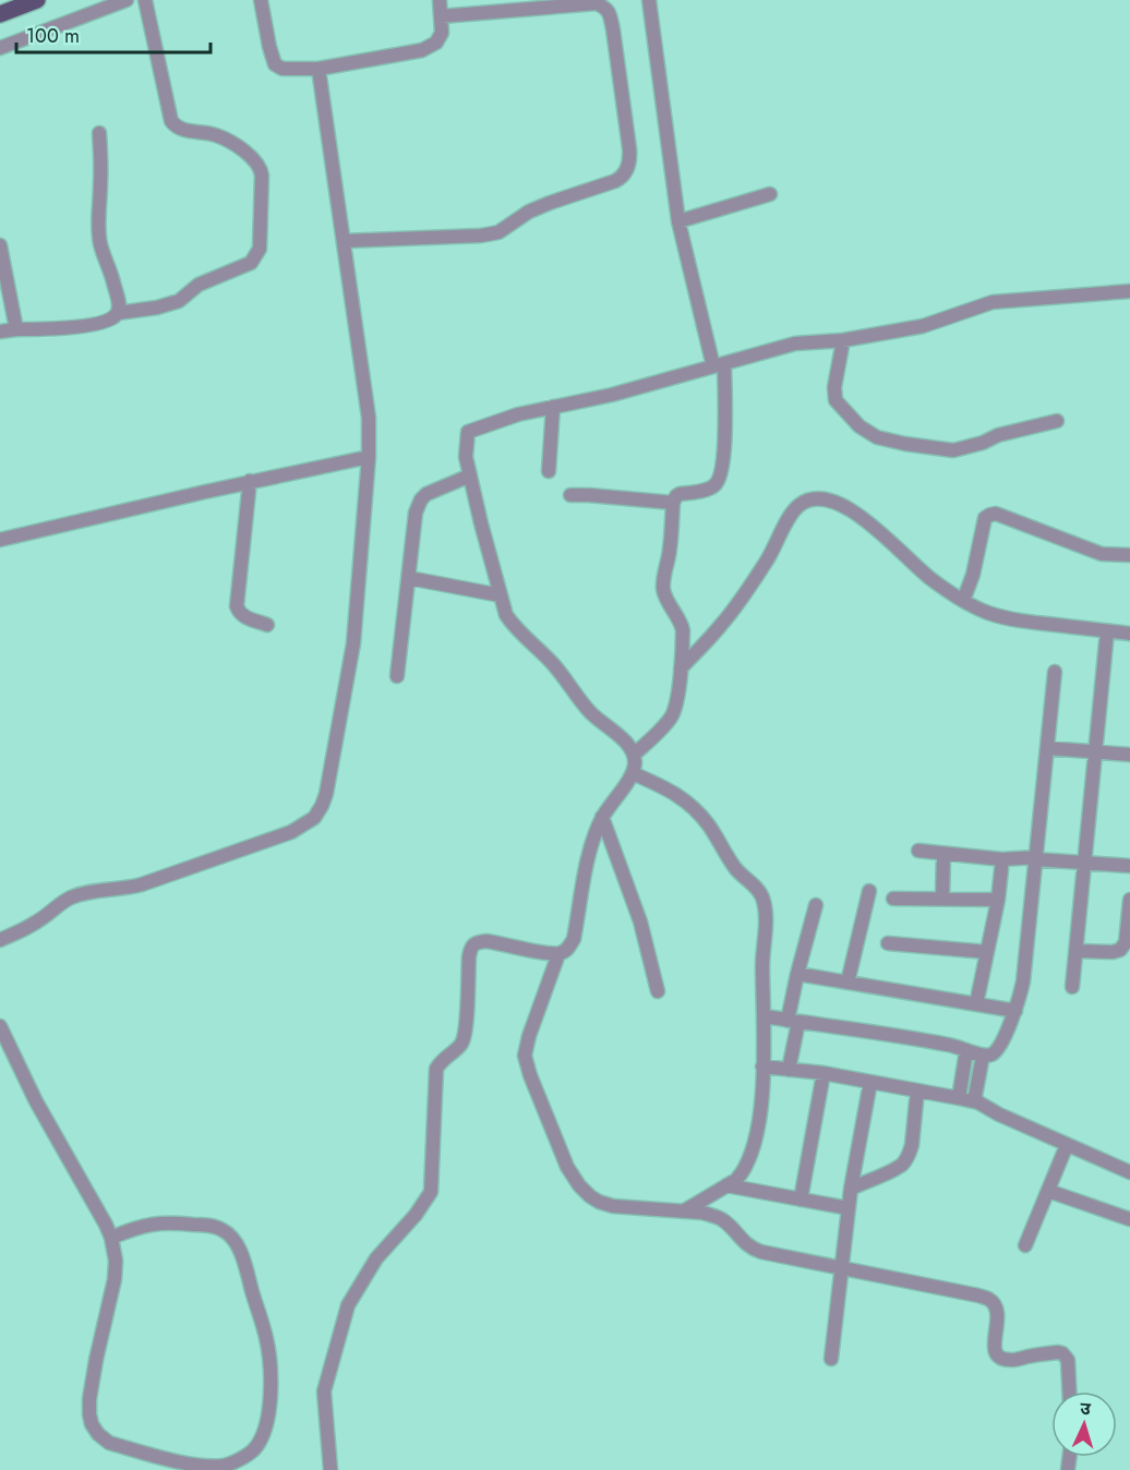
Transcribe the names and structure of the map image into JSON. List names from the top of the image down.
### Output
{
  "scale_bar": "100 m",
  "north": "top"
}
